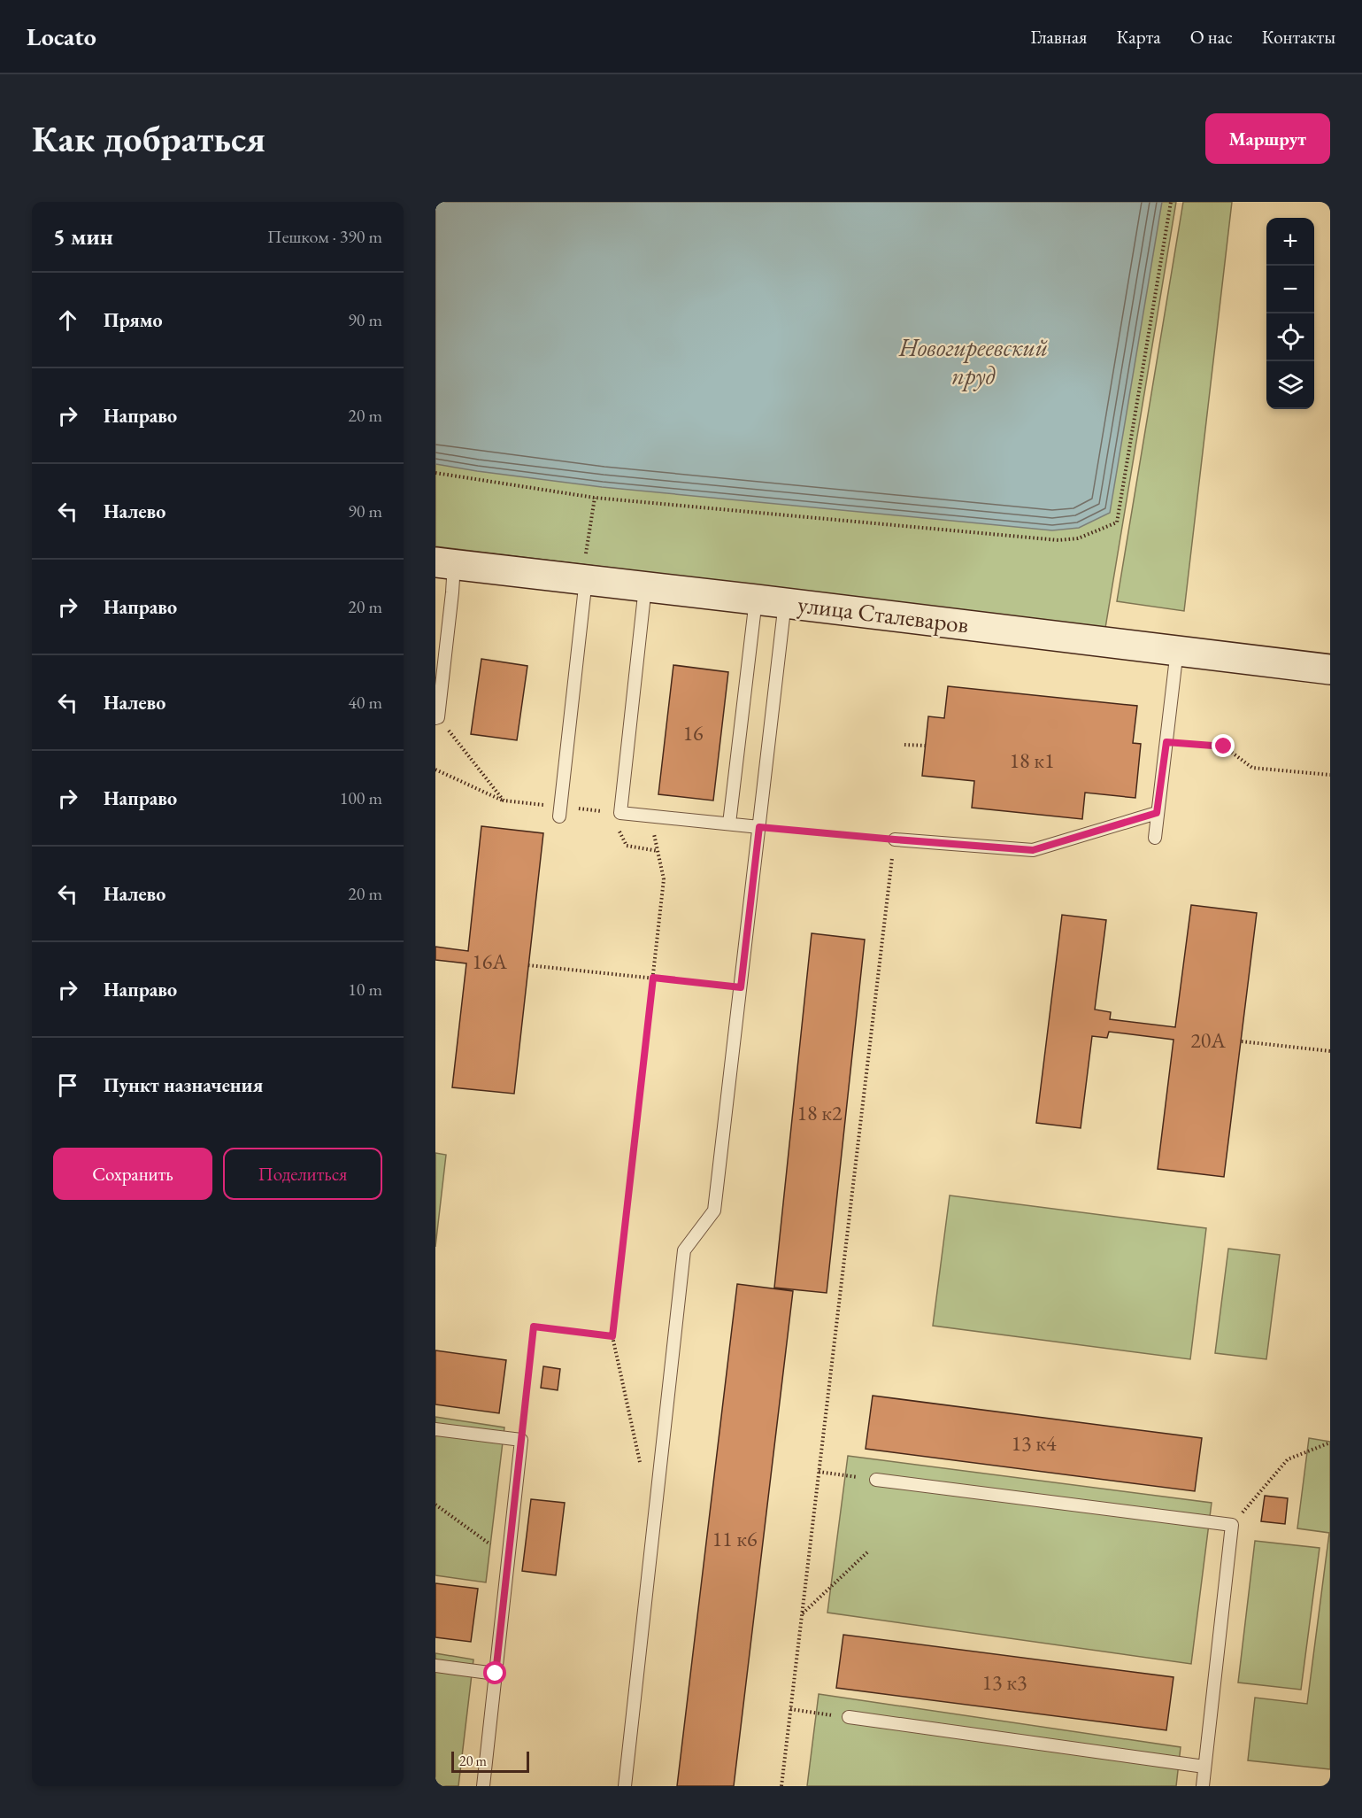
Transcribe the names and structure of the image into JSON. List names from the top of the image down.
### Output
{
  "streets": {
    "main road": ["улица Сталеваров"]
  },
  "water": ["Новогиреевский пруд"],
  "house_numbers": [
    "16",
    "18 к1",
    "16А",
    "20А",
    "18 к2",
    "13 к4",
    "11 к6",
    "13 к3"
  ],
  "scale_bar": "20 m",
  "page": {
    "header": "Locato",
    "nav": [
      "Главная",
      "Карта",
      "О нас",
      "Контакты"
    ],
    "buttons": [
      "Маршрут",
      ["Сохранить", "Поделиться"]
    ],
    "title": "Как добраться",
    "heading": ["5 мин", "Пешком · 390 m"],
    "map_buttons": ["+", "−"],
    "list": [
      ["Прямо", "90 m"],
      ["Направо", "20 m"],
      ["Налево", "90 m"],
      ["Направо", "20 m"],
      ["Налево", "40 m"],
      ["Направо", "100 m"],
      ["Налево", "20 m"],
      ["Направо", "10 m"],
      "Пункт назначения"
    ],
    "scale": "20 m"
  }
}
